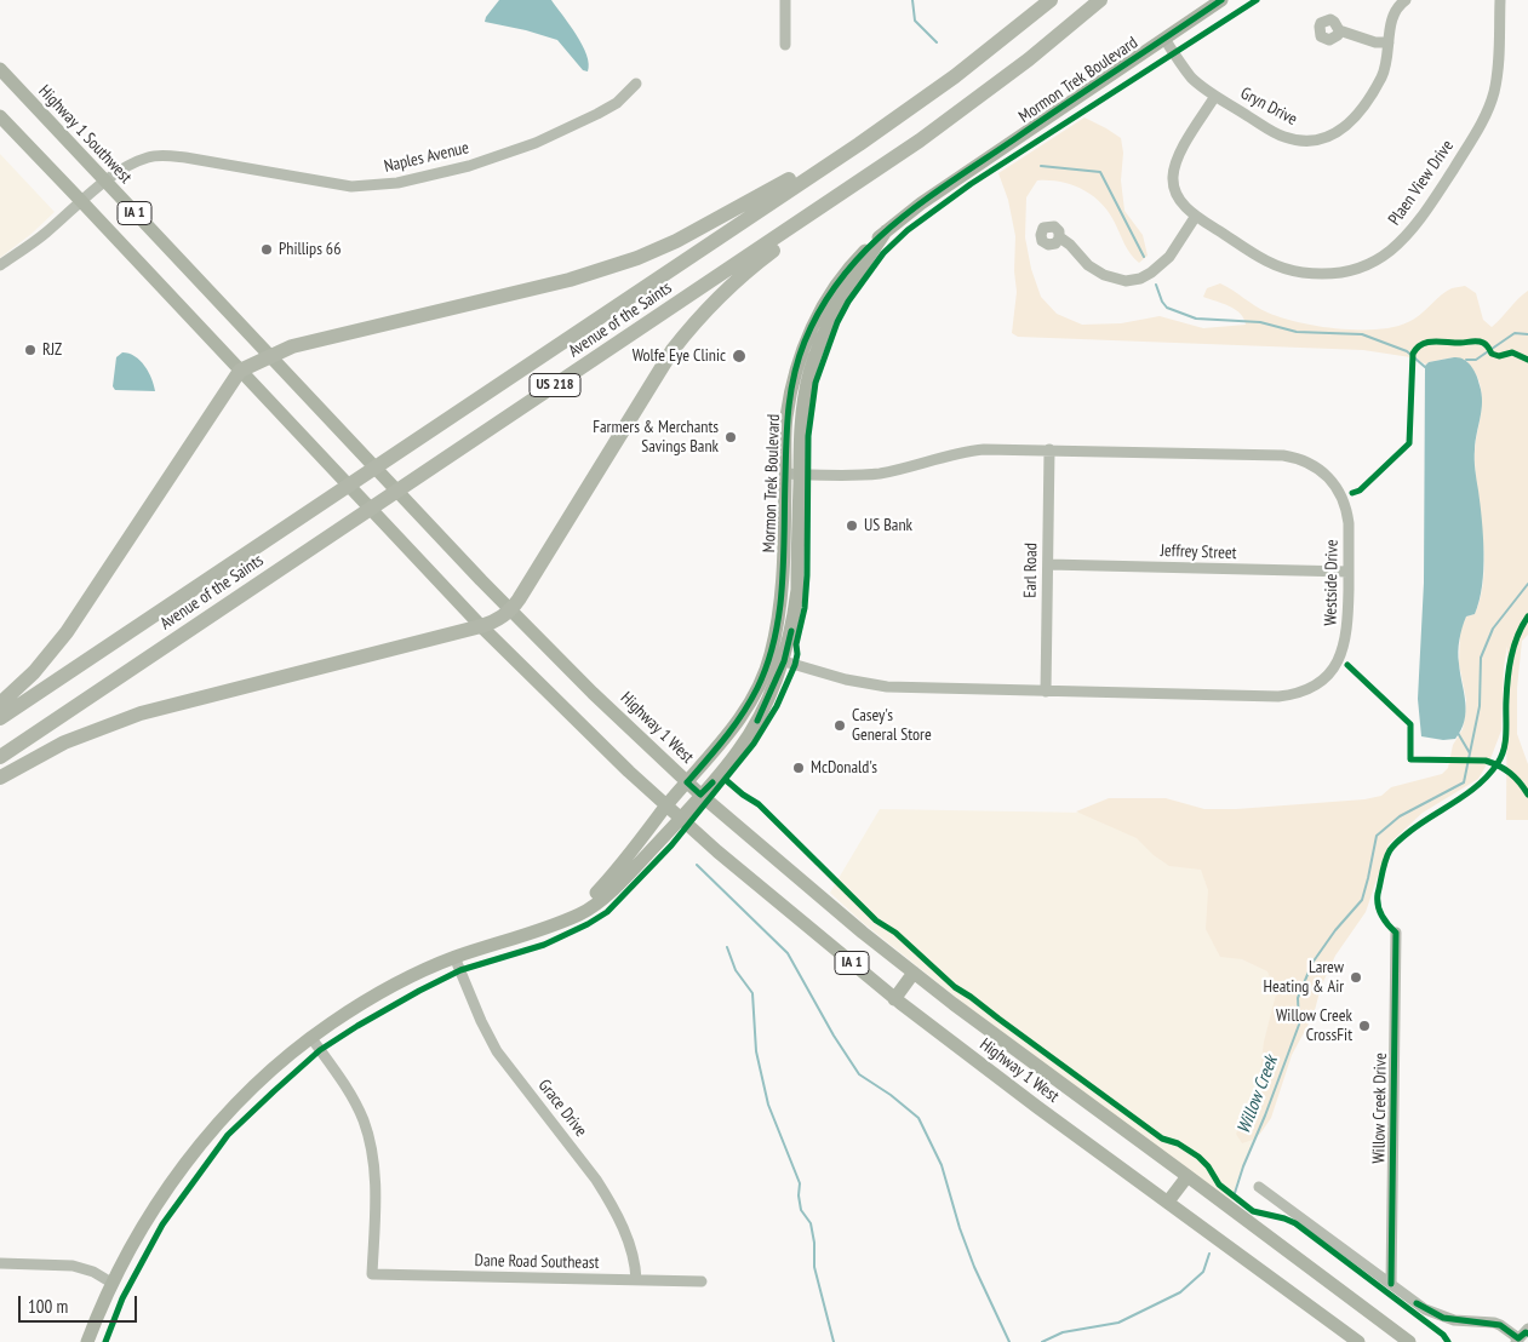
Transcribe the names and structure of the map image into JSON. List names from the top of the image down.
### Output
{
  "streets": {
    "highway": ["Avenue of the Saints", "US 218"],
    "main road": [
      "Mormon Trek Boulevard",
      "Highway 1 Southwest",
      "IA 1",
      "Highway 1 West"
    ],
    "street": [
      "Gryn Drive",
      "Naples Avenue",
      "Plaen View Drive",
      "Jeffrey Street",
      "Earl Road",
      "Westside Drive",
      "Grace Drive",
      "Willow Creek Drive",
      "Dane Road Southeast"
    ]
  },
  "crossings": [
    ["Mormon Trek Boulevard", "Gryn Drive"],
    ["Mormon Trek Boulevard", "Westside Drive"],
    ["Mormon Trek Boulevard", "Highway 1 West"],
    ["Mormon Trek Boulevard", "Grace Drive"],
    ["Mormon Trek Boulevard", "Dane Road Southeast"],
    ["Gryn Drive", "Plaen View Drive"],
    ["Highway 1 Southwest", "Naples Avenue"],
    ["Highway 1 Southwest", "Highway 1 West"],
    ["Naples Avenue", "IA 1"],
    ["IA 1", "Highway 1 West"],
    ["Jeffrey Street", "Earl Road"],
    ["Jeffrey Street", "Westside Drive"],
    ["Earl Road", "Westside Drive"],
    ["Grace Drive", "Dane Road Southeast"]
  ],
  "water": ["Willow Creek"],
  "places": [
    "Phillips 66",
    "RJZ",
    "Wolfe Eye Clinic",
    "Farmers & Merchants Savings Bank",
    "US Bank",
    "Casey's General Store",
    "McDonald's",
    "Larew Heating & Air",
    "Willow Creek CrossFit"
  ],
  "scale_bar": "100 m"
}
